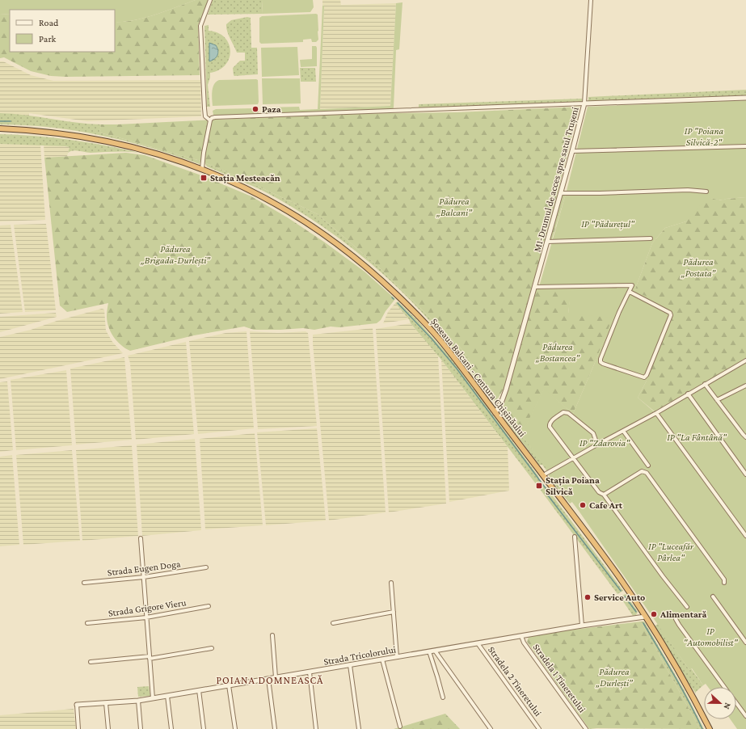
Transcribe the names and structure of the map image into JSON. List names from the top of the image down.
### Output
{
  "streets": {
    "highway": ["Șoseaua Balcani - Centura Chișinăului"],
    "street": [
      "M1-Drumul de acces spre satul Trușeni",
      "Strada Eugen Doga",
      "Strada Grigore Vieru",
      "Strada Tricolorului",
      "Stradela 1 Tineretului",
      "Stradela 2 Tineretului"
    ]
  },
  "crossings": [
    ["M1-Drumul de acces spre satul Trușeni", "Șoseaua Balcani - Centura Chișinăului"],
    ["Șoseaua Balcani - Centura Chișinăului", "Strada Tricolorului"],
    ["Strada Tricolorului", "Stradela 1 Tineretului"],
    ["Strada Tricolorului", "Stradela 2 Tineretului"]
  ],
  "districts": ["POIANA DOMNEASCĂ"],
  "parks": [
    "IP \"Poiana Silvică-2\"",
    "Pădurea „Balcani”",
    "IP \"Pădurețul\"",
    "Pădurea „Brigada-Durlești”",
    "Pădurea „Postata”",
    "Pădurea „Bostancea”",
    "IP \"La Fântână\"",
    "IP \"Zdarovia\"",
    "IP \"Luceafăr Pârlea\"",
    "IP \"Automobilist\"",
    "Pădurea „Durlești”"
  ],
  "places": {
    "other": [
      "Paza",
      "Cafe Art",
      "Service Auto",
      "Alimentară"
    ],
    "transit": ["Stația Mesteacăn", "Stația Poiana Silvică"]
  },
  "legend": ["Road", "Park"],
  "north": "right"
}
